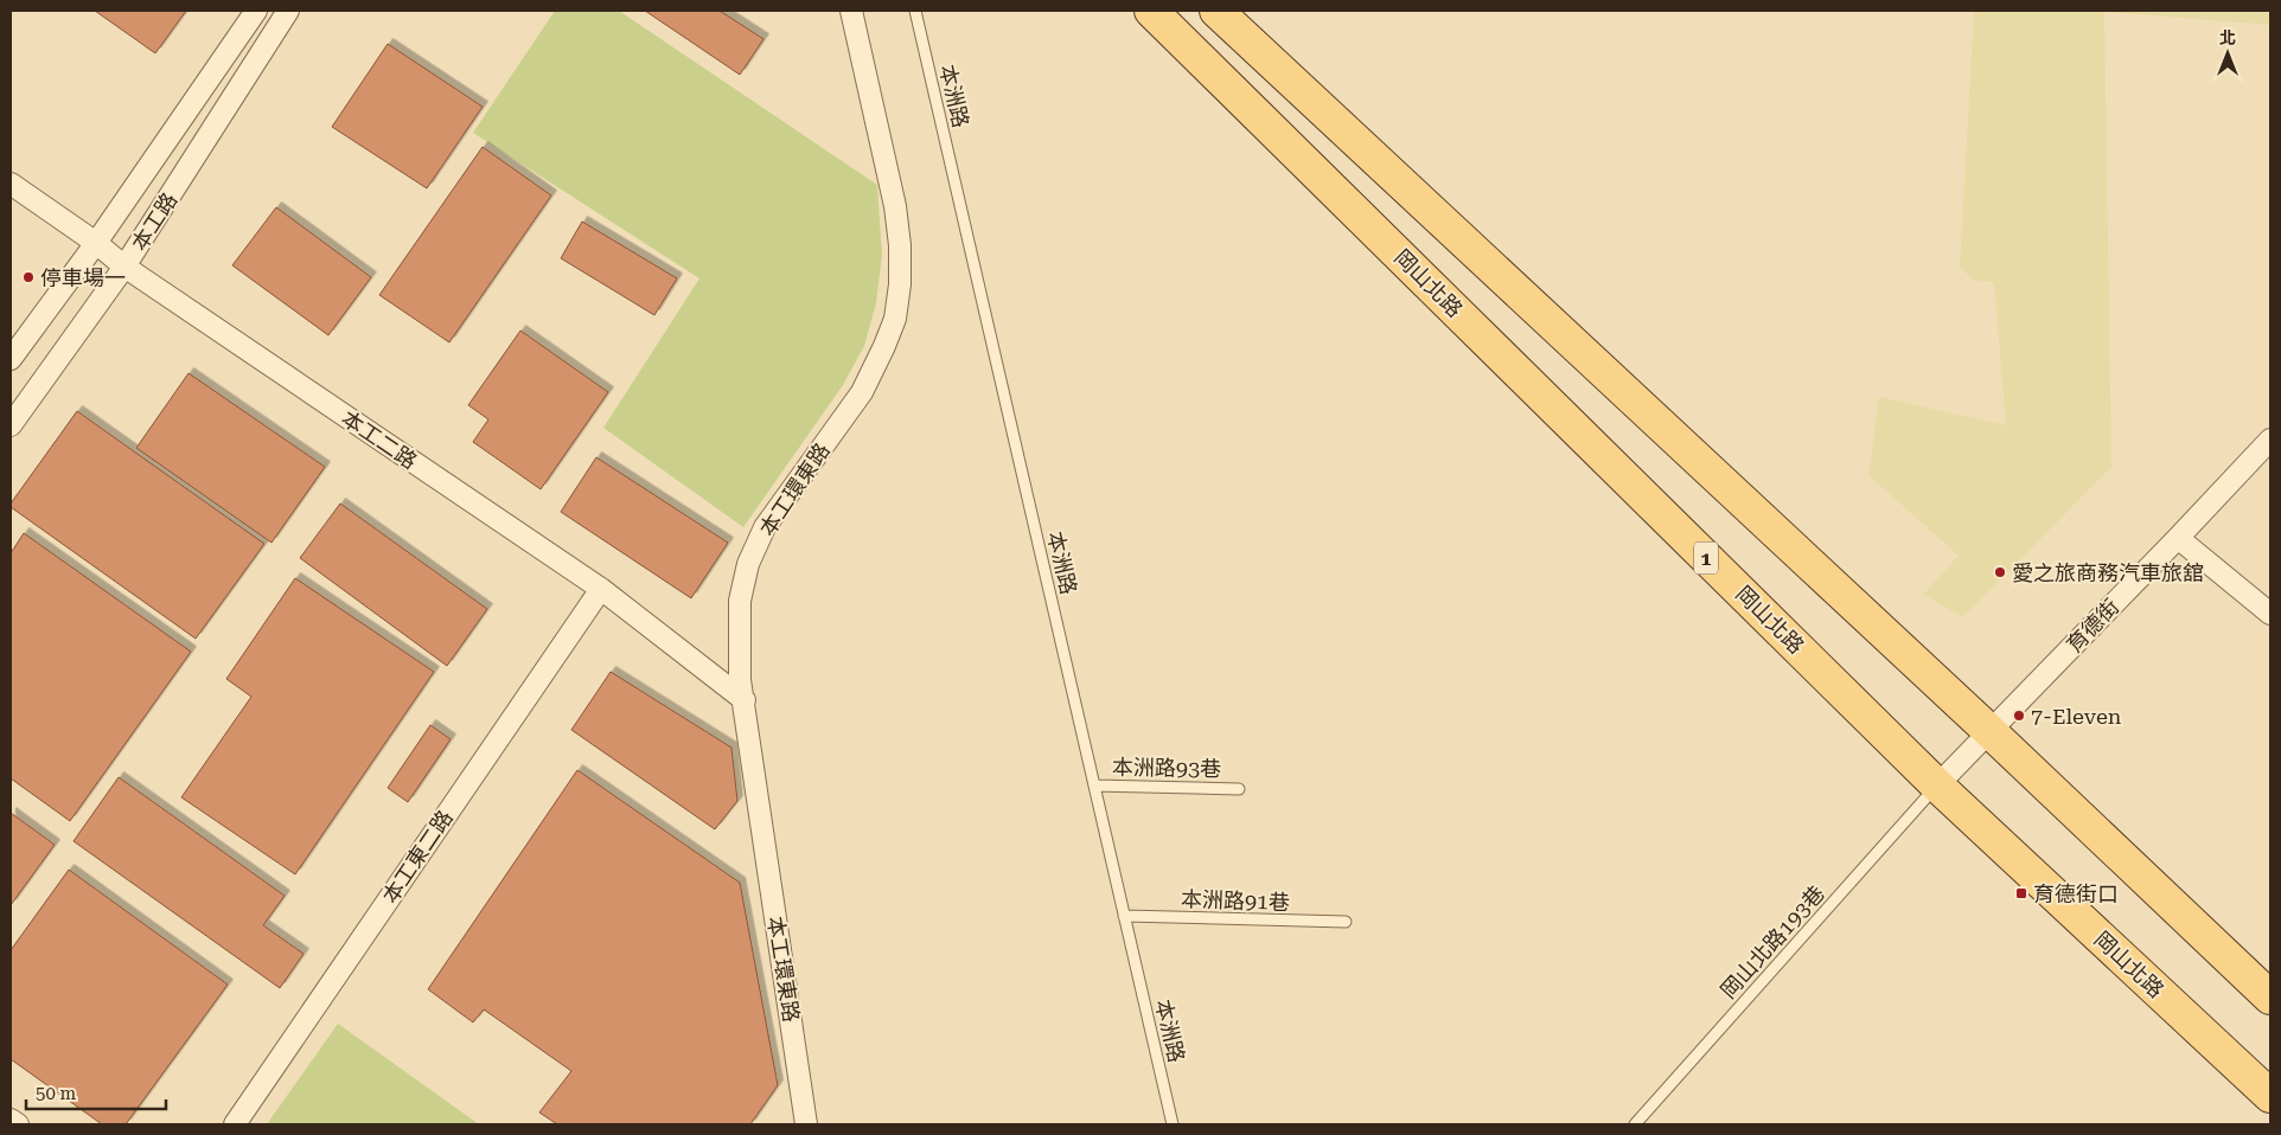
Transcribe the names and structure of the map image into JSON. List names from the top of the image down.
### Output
{
  "streets": {
    "main road": ["岡山北路", "1"],
    "street": [
      "本工路",
      "本工二路",
      "本工環東路",
      "育德街",
      "本工東二路"
    ],
    "lane": [
      "本洲路",
      "本洲路93巷",
      "本洲路91巷",
      "岡山北路193巷"
    ]
  },
  "crossings": [
    ["本洲路", "本洲路93巷"],
    ["本洲路", "本洲路91巷"],
    ["本工路", "本工二路"],
    ["岡山北路", "育德街"],
    ["岡山北路", "岡山北路193巷"],
    ["本工二路", "本工環東路"],
    ["本工二路", "本工東二路"],
    ["育德街", "岡山北路193巷"]
  ],
  "places": {
    "other": ["停車場一", "愛之旅商務汽車旅舘", "7-Eleven"],
    "transit": ["育德街口"]
  },
  "scale_bar": "50 m",
  "north": "top"
}
